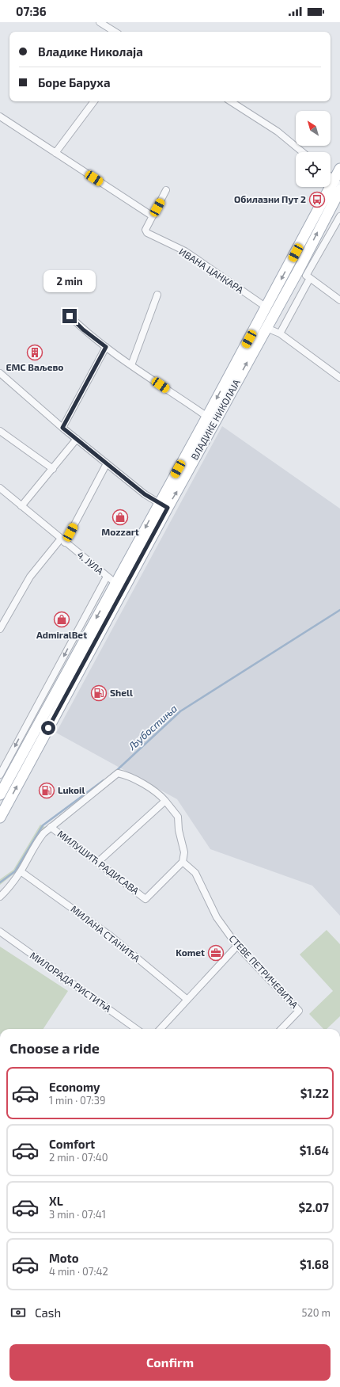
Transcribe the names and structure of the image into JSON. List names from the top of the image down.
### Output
{
  "streets": {
    "main road": ["ВЛАДИКЕ НИКОЛАЈА"],
    "street": [
      "ИВАНА ЦАНКАРА",
      "4. ЈУЛА",
      "МИЛУШИЋ РАДИСАВА",
      "МИЛАНА СТАНИЋА",
      "СТЕВЕ ПЕТРИЧЕВИЋА",
      "МИЛОРАДА РИСТИЋА"
    ]
  },
  "crossings": [
    ["ИВАНА ЦАНКАРА", "ВЛАДИКЕ НИКОЛАЈА"],
    ["ВЛАДИКЕ НИКОЛАЈА", "4. ЈУЛА"],
    ["МИЛУШИЋ РАДИСАВА", "МИЛАНА СТАНИЋА"],
    ["МИЛУШИЋ РАДИСАВА", "СТЕВЕ ПЕТРИЧЕВИЋА"]
  ],
  "water": ["Љубостиња"],
  "places": {
    "bus stop": ["Обилазни Пут 2"],
    "building": ["ЕМС Ваљево"],
    "shop": ["Mozzart", "AdmiralBet"],
    "fuel station": ["Shell", "Lukoil"],
    "office": ["Komet"]
  },
  "north": "top left",
  "page": {
    "status": "07:36",
    "banner": ["Владике Николаја", "Боре Баруха"],
    "bubble": "2 min",
    "heading": "Choose a ride",
    "list": [
      {
        "name": "Economy",
        "note": "1 min · 07:39",
        "value": "$1.22"
      },
      {
        "name": "Comfort",
        "note": "2 min · 07:40",
        "value": "$1.64"
      },
      {
        "name": "XL",
        "note": "3 min · 07:41",
        "value": "$2.07"
      },
      {
        "name": "Moto",
        "note": "4 min · 07:42",
        "value": "$1.68"
      }
    ],
    "pay": ["Cash", "520 m"],
    "buttons": "Confirm"
  }
}
